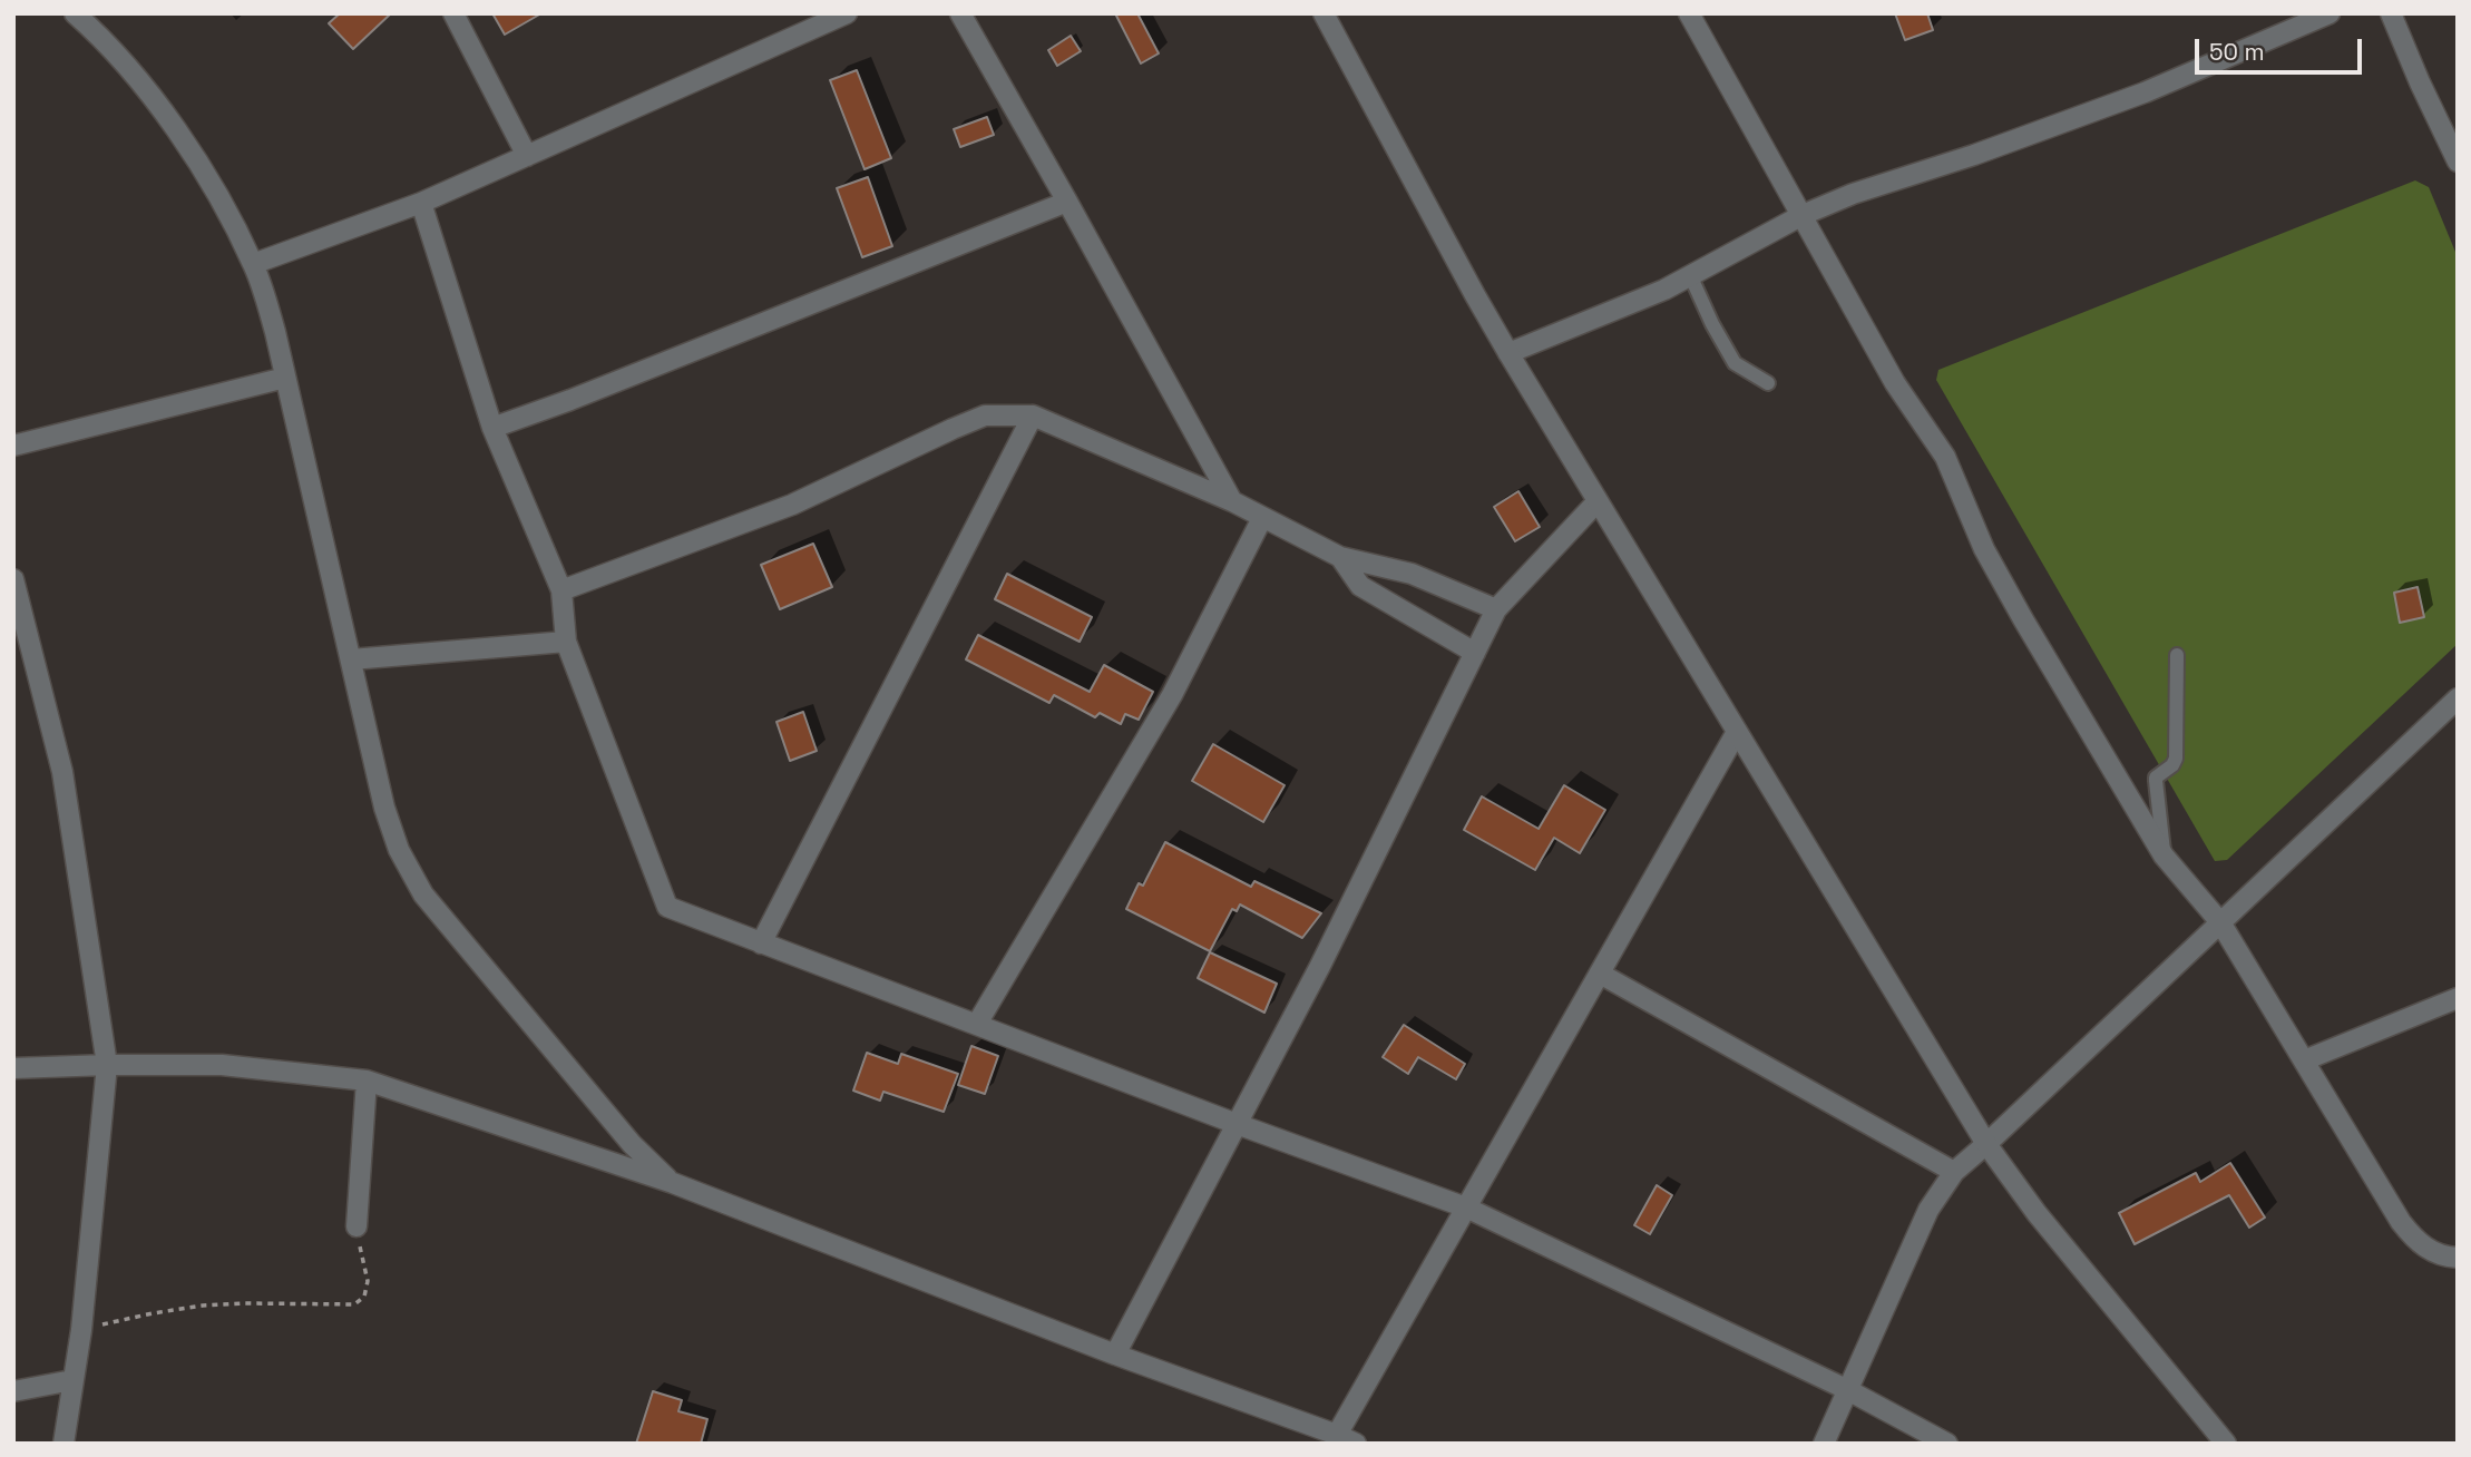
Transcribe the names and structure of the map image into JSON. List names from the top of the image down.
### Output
{
  "scale_bar": "50 m"
}
